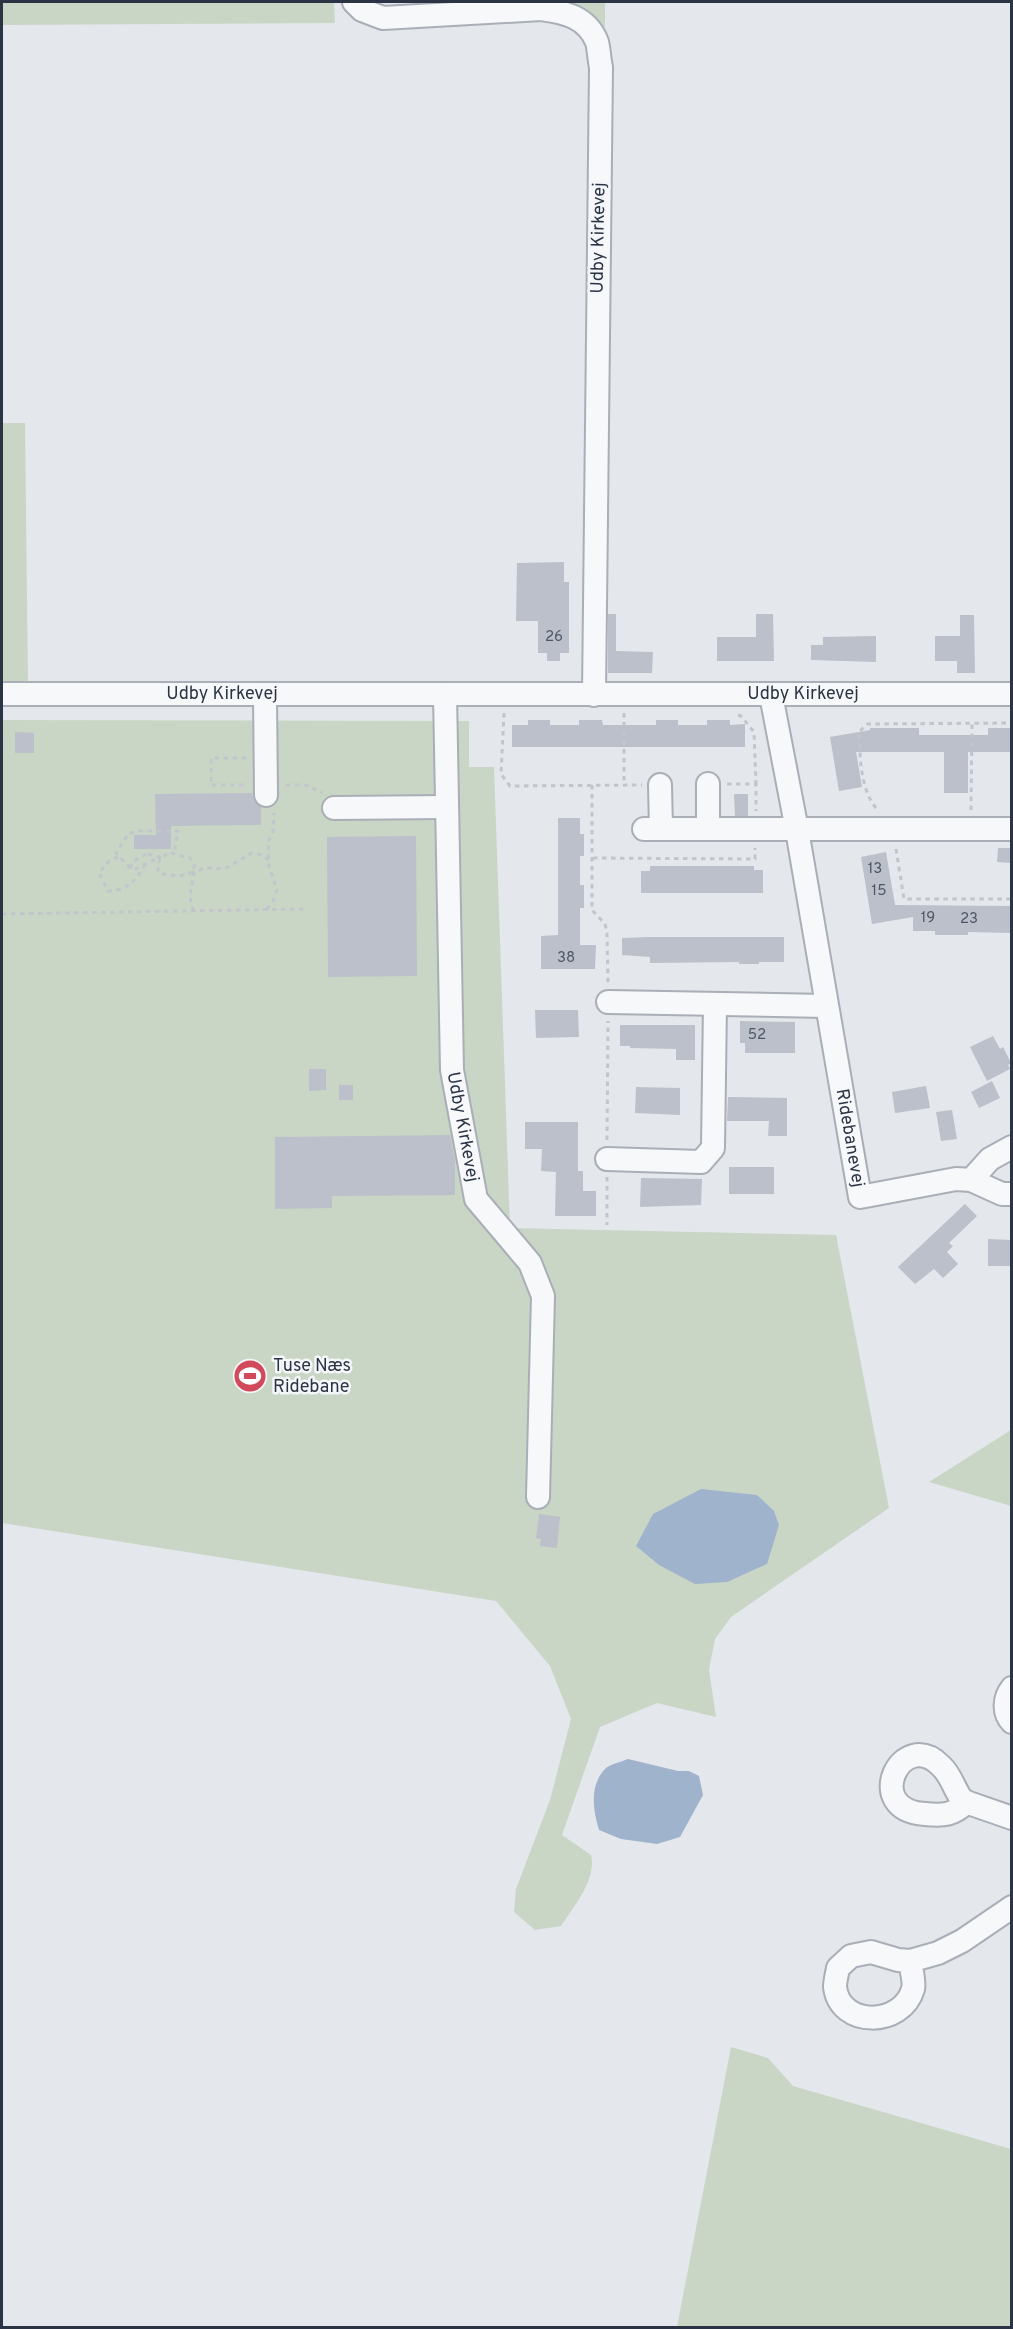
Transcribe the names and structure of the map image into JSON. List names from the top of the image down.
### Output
{
  "streets": {
    "street": ["Udby Kirkevej", "Ridebanevej"]
  },
  "crossings": [
    ["Udby Kirkevej", "Ridebanevej"]
  ],
  "places": {
    "sports": ["Tuse Næs Ridebane"]
  },
  "house_numbers": [
    "26",
    "13",
    "15",
    "19",
    "23",
    "38",
    "52"
  ]
}
